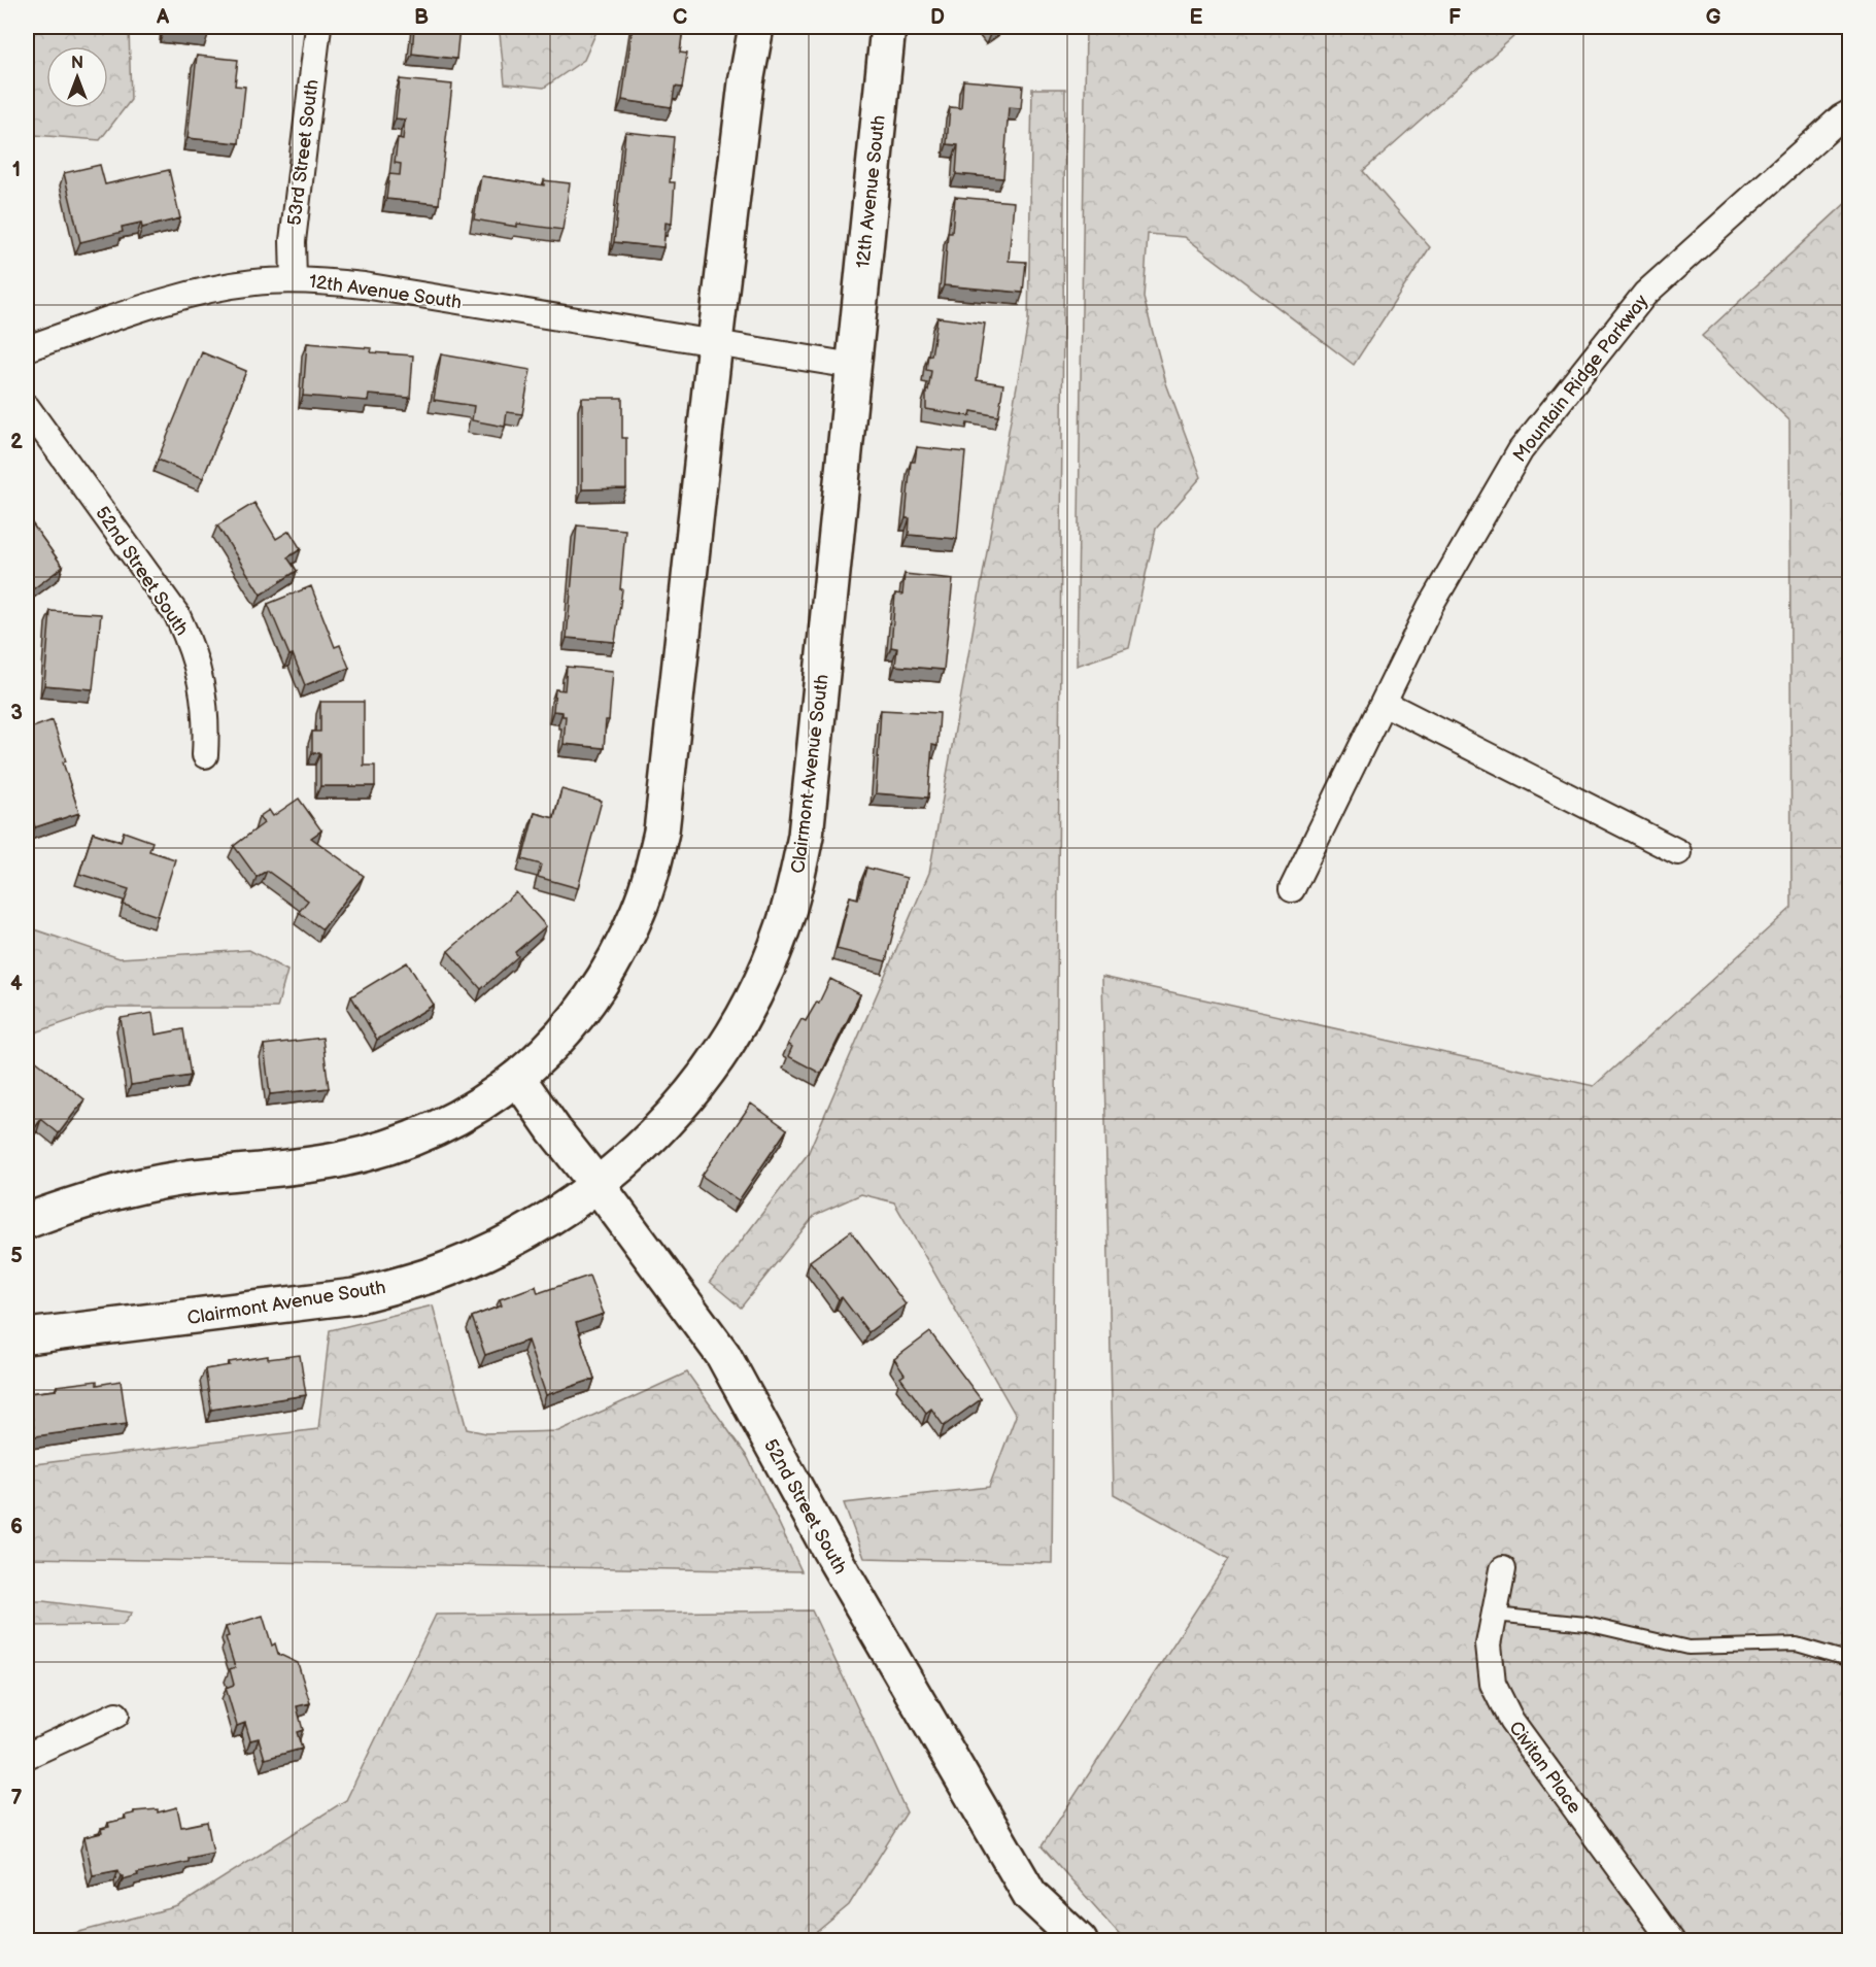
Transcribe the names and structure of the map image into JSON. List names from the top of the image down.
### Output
{
  "streets": {
    "street": [
      "53rd Street South",
      "12th Avenue South",
      "Mountain Ridge Parkway",
      "52nd Street South",
      "Clairmont Avenue South",
      "Civitan Place"
    ]
  },
  "crossings": [
    ["53rd Street South", "12th Avenue South"],
    ["12th Avenue South", "Clairmont Avenue South"],
    ["52nd Street South", "Clairmont Avenue South"]
  ],
  "north": "top",
  "grid": {
    "columns": [
      "A",
      "B",
      "C",
      "D",
      "E",
      "F",
      "G"
    ],
    "rows": [
      "1",
      "2",
      "3",
      "4",
      "5",
      "6",
      "7"
    ]
  }
}
